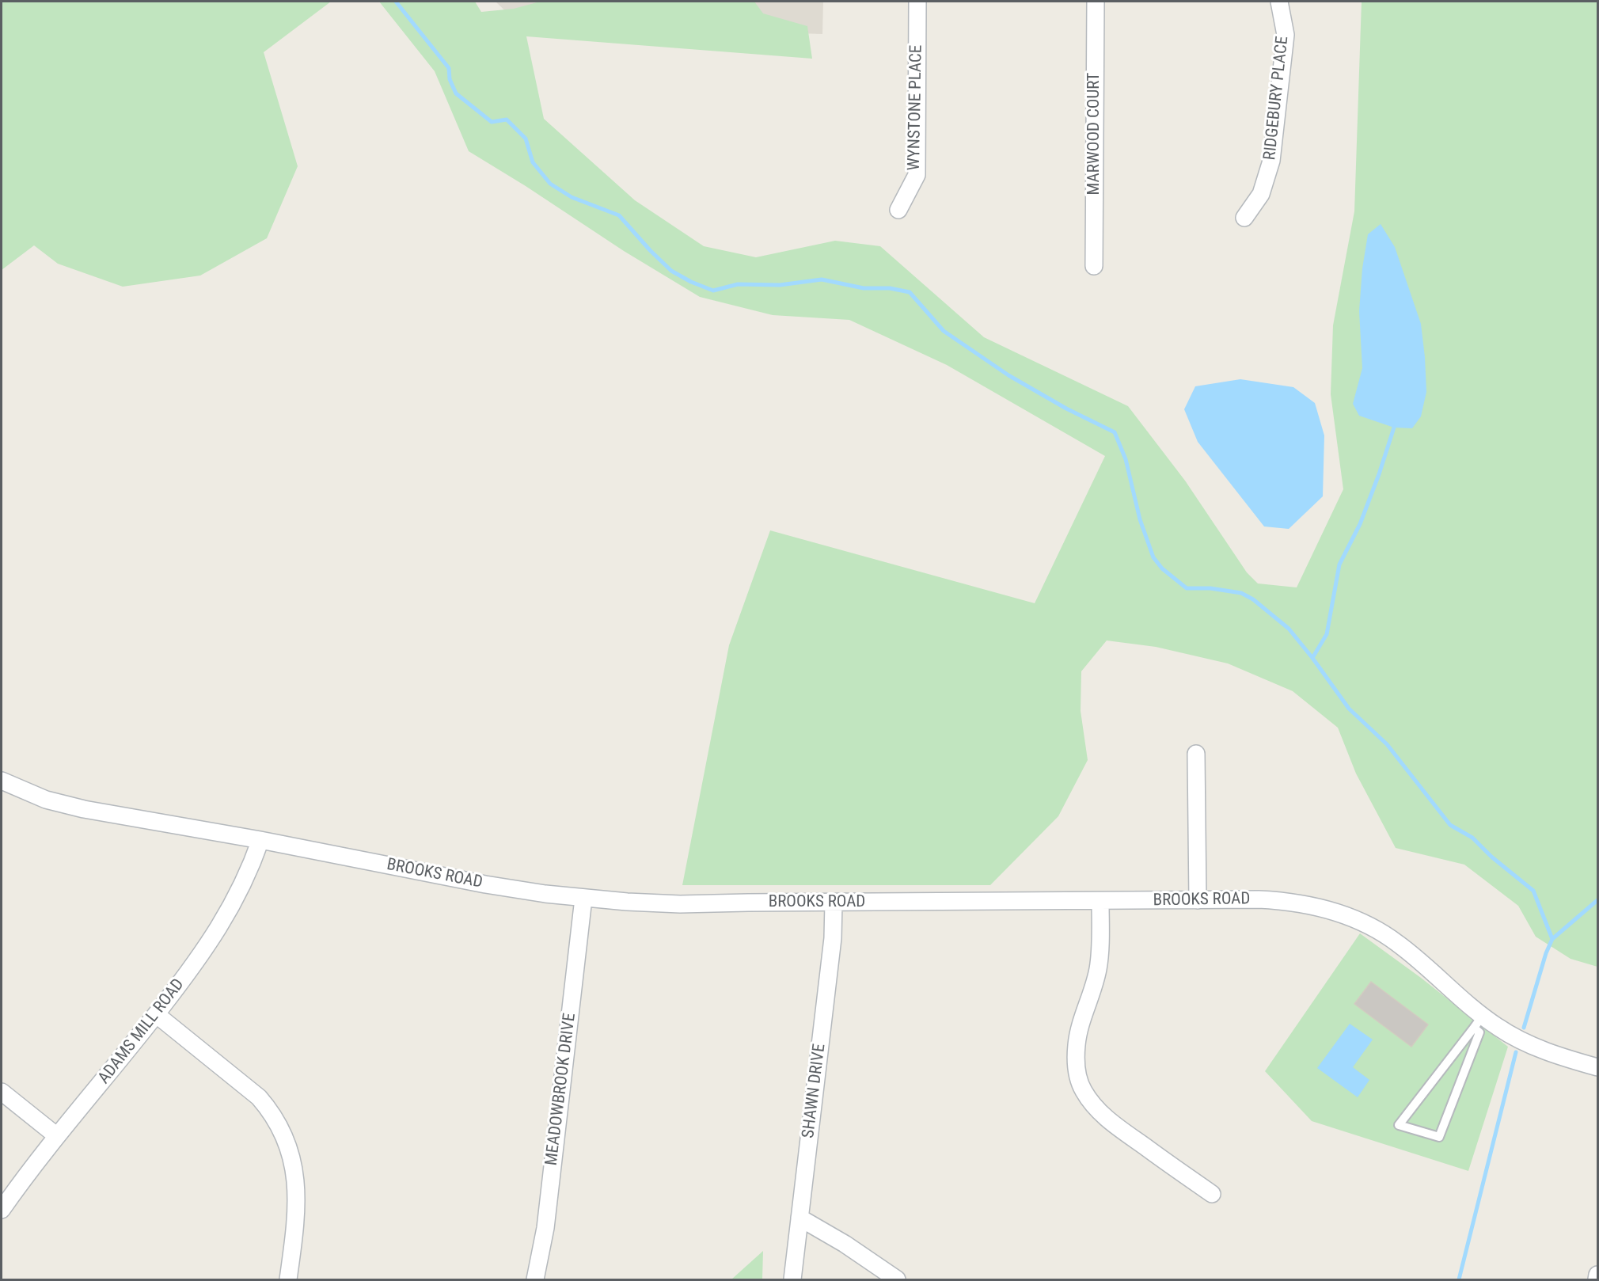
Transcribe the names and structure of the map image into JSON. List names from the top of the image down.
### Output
{
  "streets": {
    "street": [
      "RIDGEBURY PLACE",
      "WYNSTONE PLACE",
      "MARWOOD COURT",
      "BROOKS ROAD",
      "ADAMS MILL ROAD",
      "MEADOWBROOK DRIVE",
      "SHAWN DRIVE"
    ]
  },
  "crossings": [
    ["BROOKS ROAD", "ADAMS MILL ROAD"],
    ["BROOKS ROAD", "MEADOWBROOK DRIVE"],
    ["BROOKS ROAD", "SHAWN DRIVE"]
  ]
}
